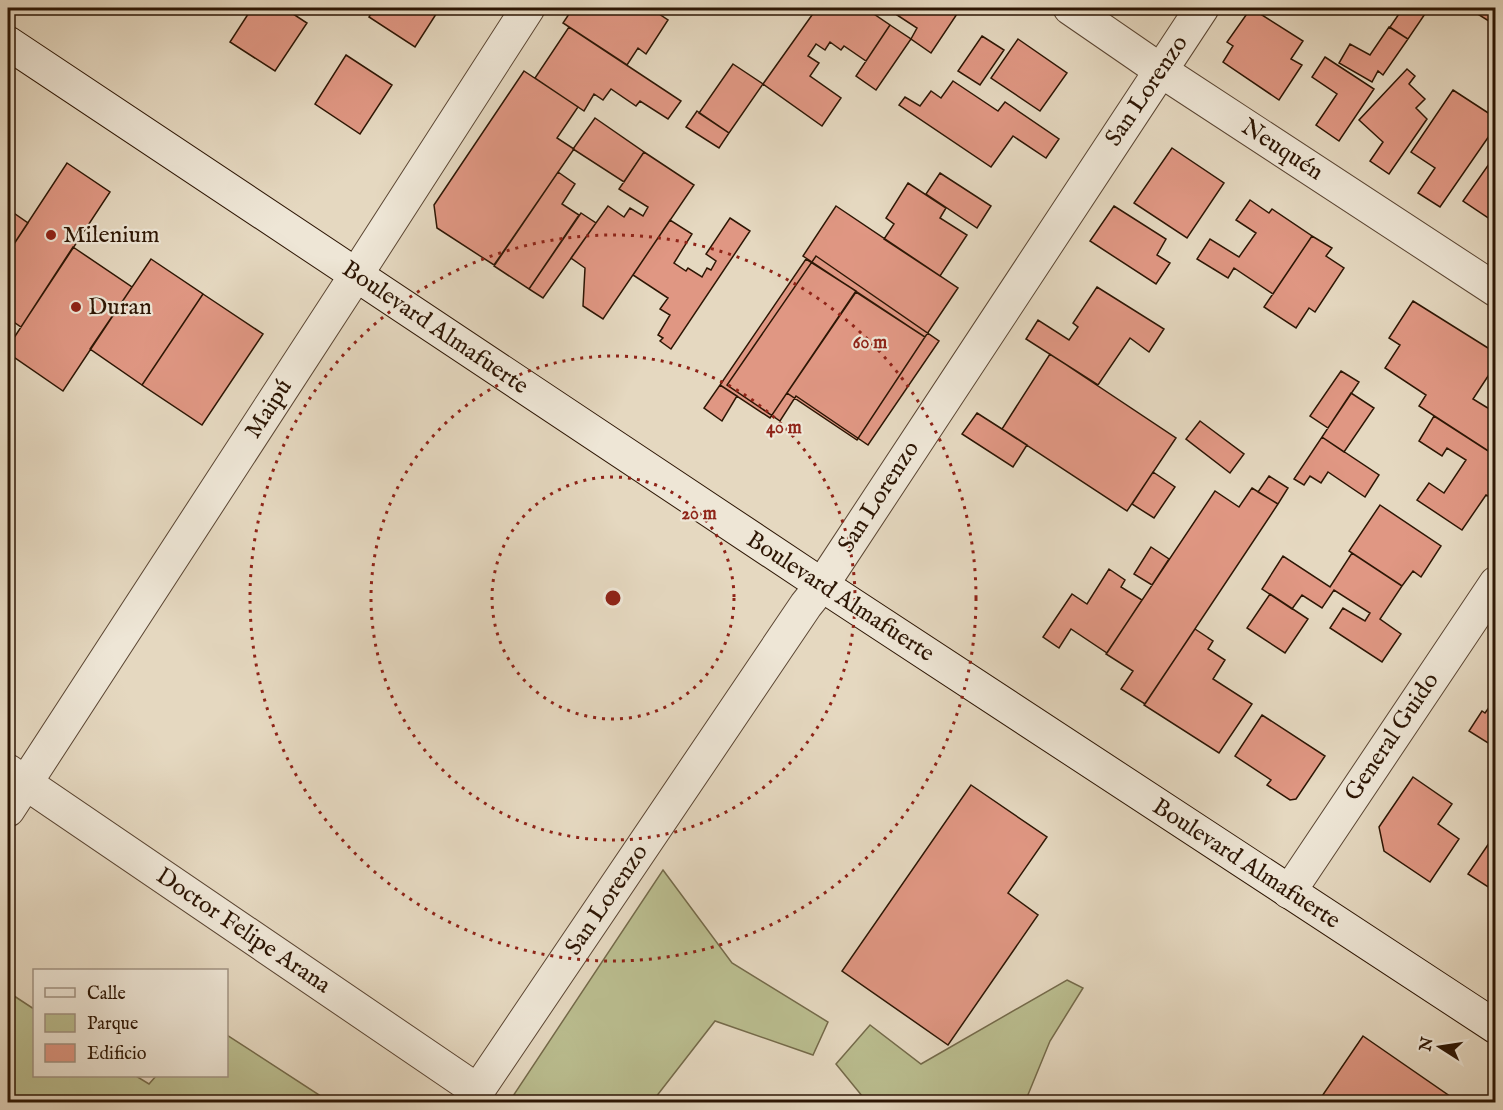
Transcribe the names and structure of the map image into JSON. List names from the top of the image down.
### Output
{
  "streets": {
    "street": [
      "San Lorenzo",
      "Neuquén",
      "Boulevard Almafuerte",
      "Maipú",
      "General Guido",
      "Doctor Felipe Arana"
    ]
  },
  "crossings": [
    ["San Lorenzo", "Neuquén"],
    ["San Lorenzo", "Boulevard Almafuerte"],
    ["San Lorenzo", "Doctor Felipe Arana"],
    ["Boulevard Almafuerte", "Maipú"],
    ["Boulevard Almafuerte", "General Guido"],
    ["Maipú", "Doctor Felipe Arana"]
  ],
  "places": ["Milenium", "Duran"],
  "legend": ["Calle", "Parque", "Edificio"],
  "north": "left",
  "rings": ["60 m", "40 m", "20 m"]
}
